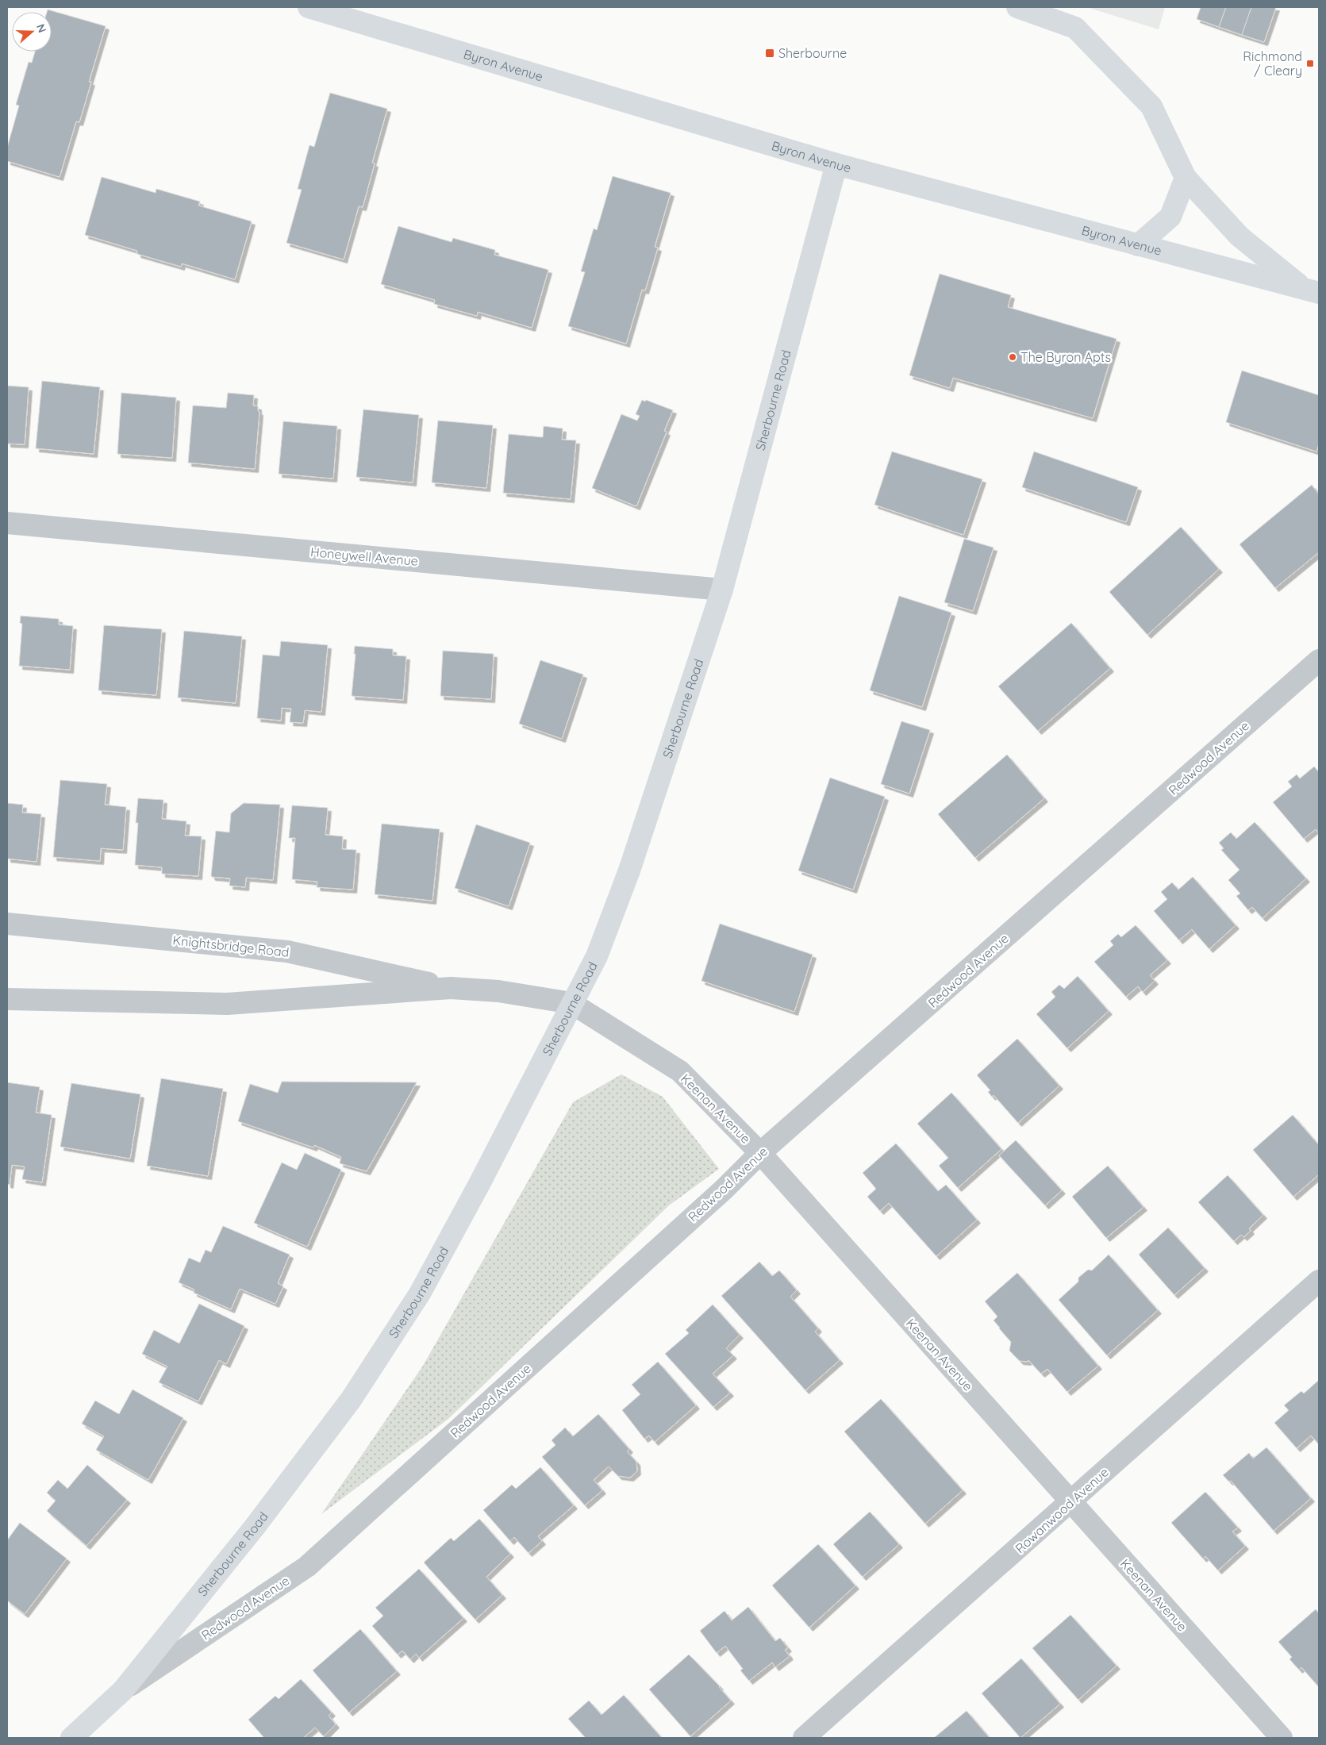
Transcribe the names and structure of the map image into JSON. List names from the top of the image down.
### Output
{
  "streets": {
    "street": [
      "Byron Avenue",
      "Sherbourne Road",
      "Honeywell Avenue",
      "Redwood Avenue",
      "Knightsbridge Road",
      "Keenan Avenue",
      "Rowanwood Avenue"
    ]
  },
  "crossings": [
    ["Byron Avenue", "Sherbourne Road"],
    ["Sherbourne Road", "Honeywell Avenue"],
    ["Sherbourne Road", "Redwood Avenue"],
    ["Sherbourne Road", "Knightsbridge Road"],
    ["Sherbourne Road", "Keenan Avenue"],
    ["Redwood Avenue", "Keenan Avenue"],
    ["Knightsbridge Road", "Keenan Avenue"],
    ["Keenan Avenue", "Rowanwood Avenue"]
  ],
  "places": {
    "transit": ["Sherbourne", "Richmond / Cleary"],
    "other": ["The Byron Apts"]
  },
  "north": "right"
}
